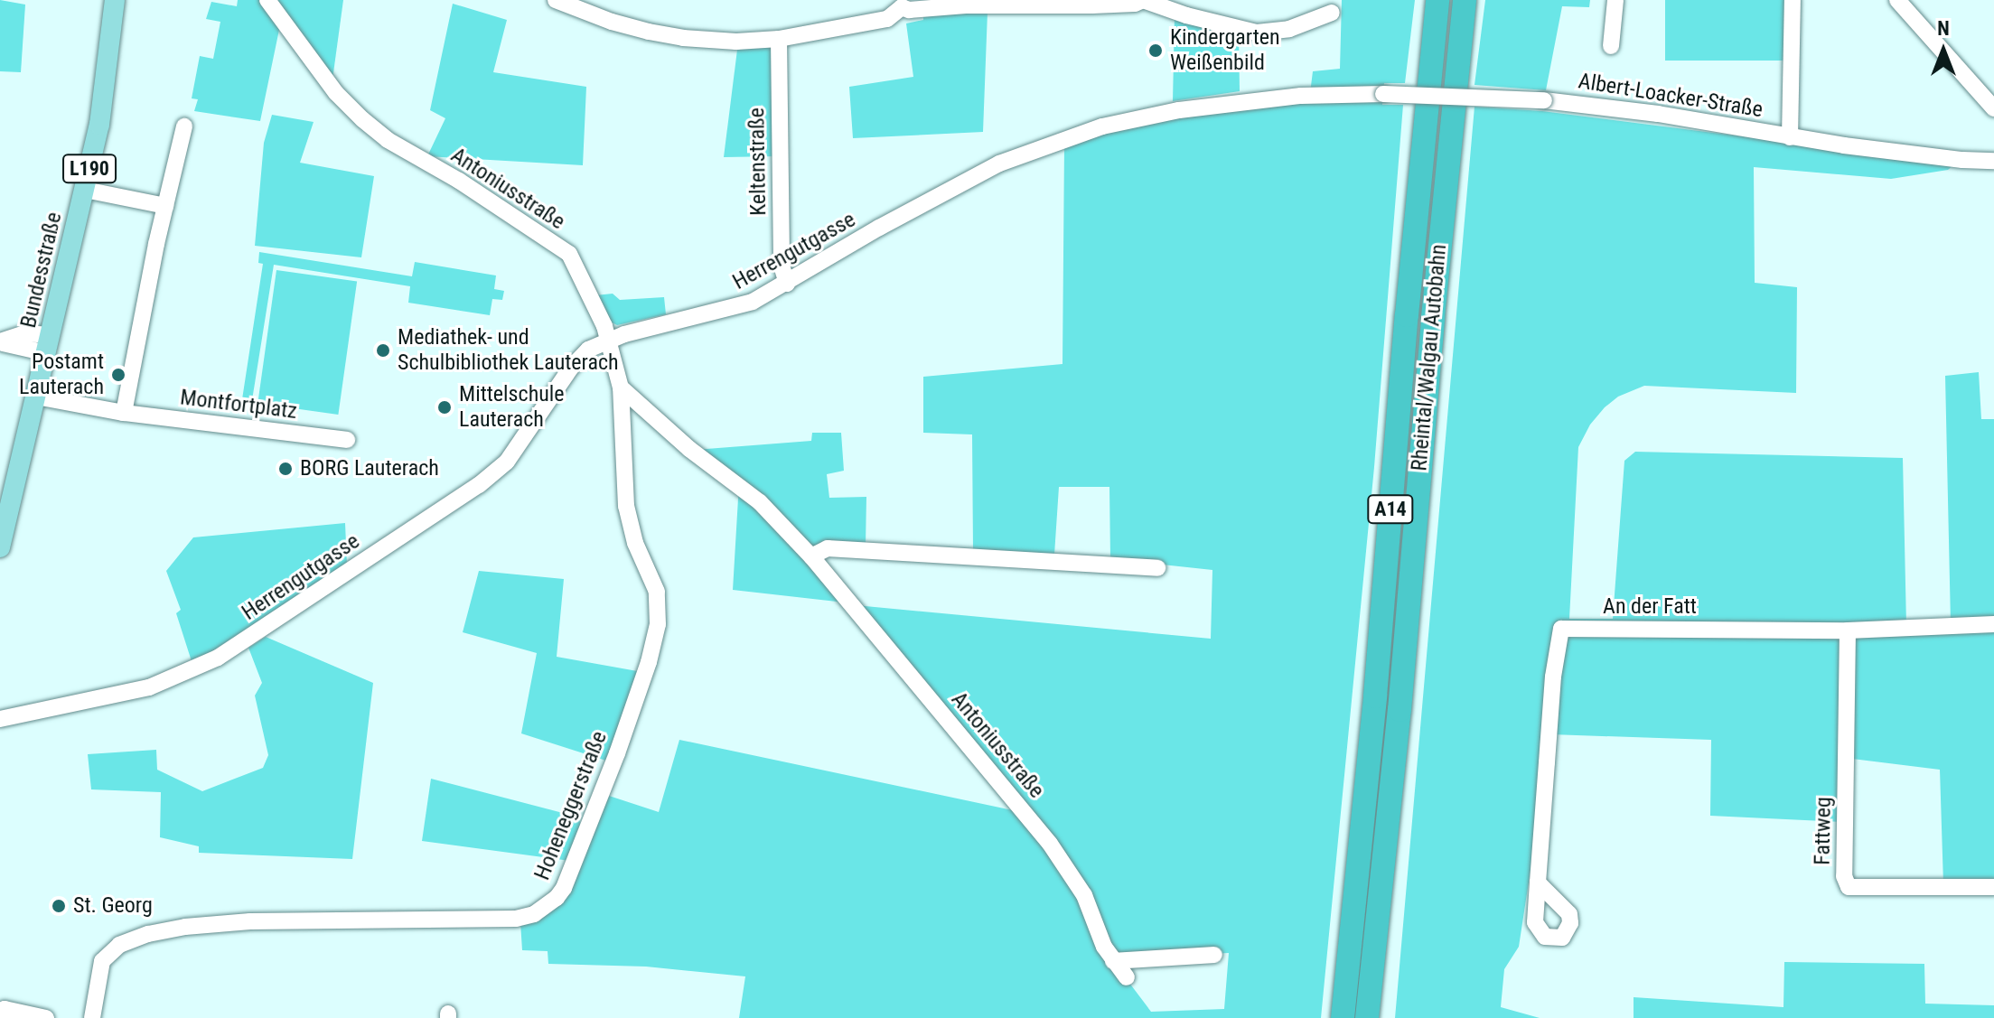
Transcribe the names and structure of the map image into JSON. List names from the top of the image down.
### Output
{
  "streets": {
    "highway": ["Rheintal/Walgau Autobahn", "A14"],
    "main road": ["L190", "Bundesstraße"],
    "street": [
      "Albert-Loacker-Straße",
      "Keltenstraße",
      "Antoniusstraße",
      "Herrengutgasse",
      "Montfortplatz",
      "An der Fatt",
      "Hoheneggerstraße",
      "Fattweg"
    ]
  },
  "crossings": [
    ["Albert-Loacker-Straße", "Herrengutgasse"],
    ["Keltenstraße", "Herrengutgasse"],
    ["Antoniusstraße", "Herrengutgasse"],
    ["Antoniusstraße", "Hoheneggerstraße"],
    ["Bundesstraße", "Montfortplatz"],
    ["An der Fatt", "Fattweg"]
  ],
  "places": [
    "Kindergarten Weißenbild",
    "Mediathek- und Schulbibliothek Lauterach",
    "Postamt Lauterach",
    "Mittelschule Lauterach",
    "BORG Lauterach",
    "St. Georg"
  ],
  "north": "top"
}
